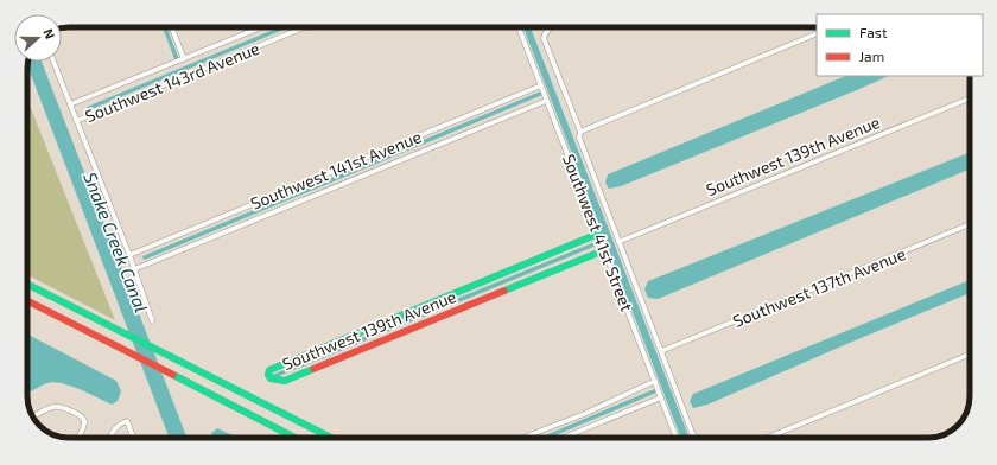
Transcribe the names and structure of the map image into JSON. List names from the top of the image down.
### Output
{
  "streets": {
    "main road": ["Southwest 139th Avenue"],
    "street": [
      "Southwest 143rd Avenue",
      "Southwest 141st Avenue",
      "Southwest 41st Street",
      "Southwest 137th Avenue"
    ]
  },
  "crossings": [
    ["Southwest 139th Avenue", "Southwest 41st Street"],
    ["Southwest 141st Avenue", "Southwest 41st Street"]
  ],
  "water": ["Snake Creek Canal"],
  "legend": ["Fast", "Jam"],
  "north": "right"
}
